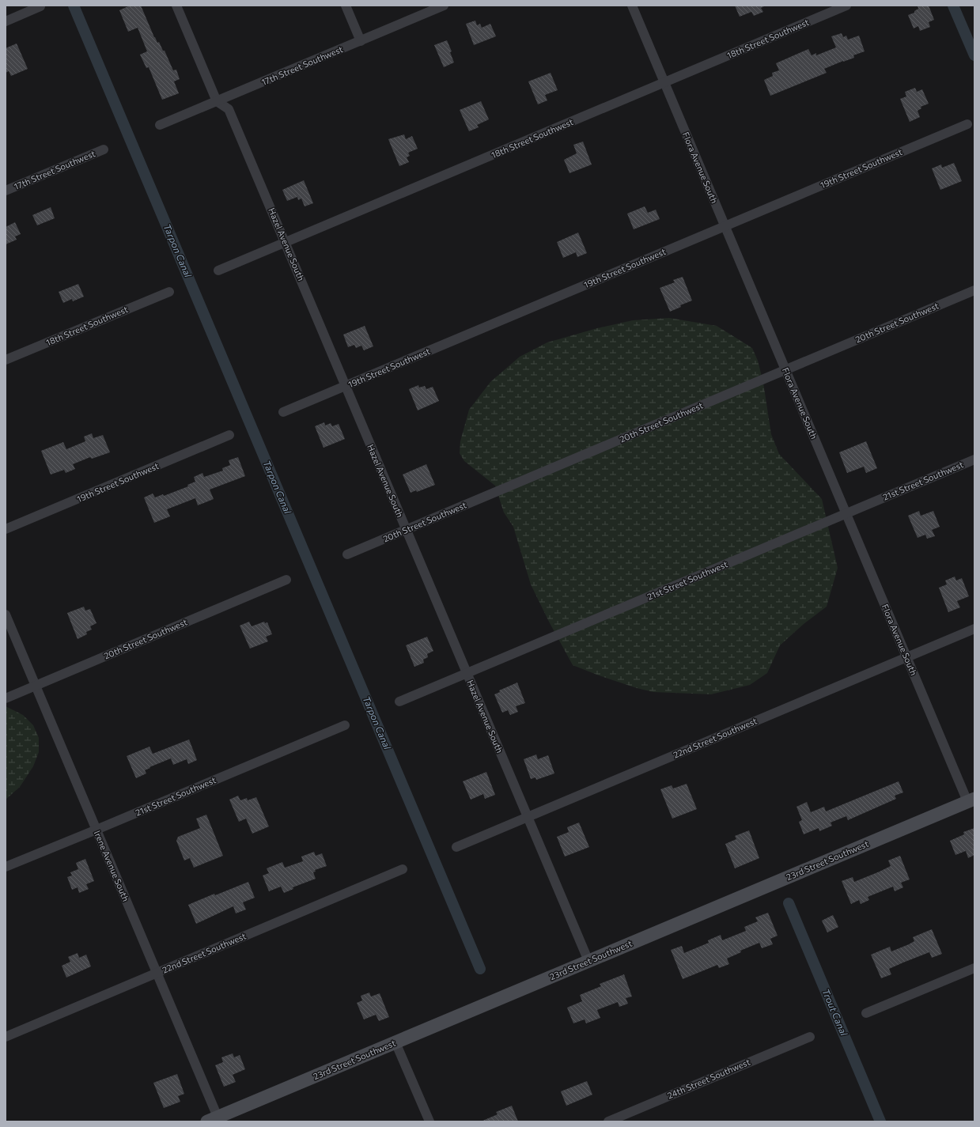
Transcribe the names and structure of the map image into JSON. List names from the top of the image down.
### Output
{
  "streets": {
    "street": [
      "18th Street Southwest",
      "17th Street Southwest",
      "Flora Avenue South",
      "19th Street Southwest",
      "Hazel Avenue South",
      "20th Street Southwest",
      "21st Street Southwest",
      "22nd Street Southwest",
      "23rd Street Southwest",
      "Irene Avenue South",
      "24th Street Southwest"
    ]
  },
  "crossings": [
    ["18th Street Southwest", "Flora Avenue South"],
    ["18th Street Southwest", "Hazel Avenue South"],
    ["17th Street Southwest", "Hazel Avenue South"],
    ["Flora Avenue South", "19th Street Southwest"],
    ["Flora Avenue South", "20th Street Southwest"],
    ["Flora Avenue South", "21st Street Southwest"],
    ["Flora Avenue South", "22nd Street Southwest"],
    ["Flora Avenue South", "23rd Street Southwest"],
    ["19th Street Southwest", "Hazel Avenue South"],
    ["Hazel Avenue South", "20th Street Southwest"],
    ["Hazel Avenue South", "21st Street Southwest"],
    ["Hazel Avenue South", "22nd Street Southwest"],
    ["Hazel Avenue South", "23rd Street Southwest"],
    ["20th Street Southwest", "Irene Avenue South"],
    ["21st Street Southwest", "Irene Avenue South"],
    ["22nd Street Southwest", "Irene Avenue South"],
    ["23rd Street Southwest", "Irene Avenue South"]
  ],
  "water": ["Tarpon Canal", "Trout Canal"]
}
